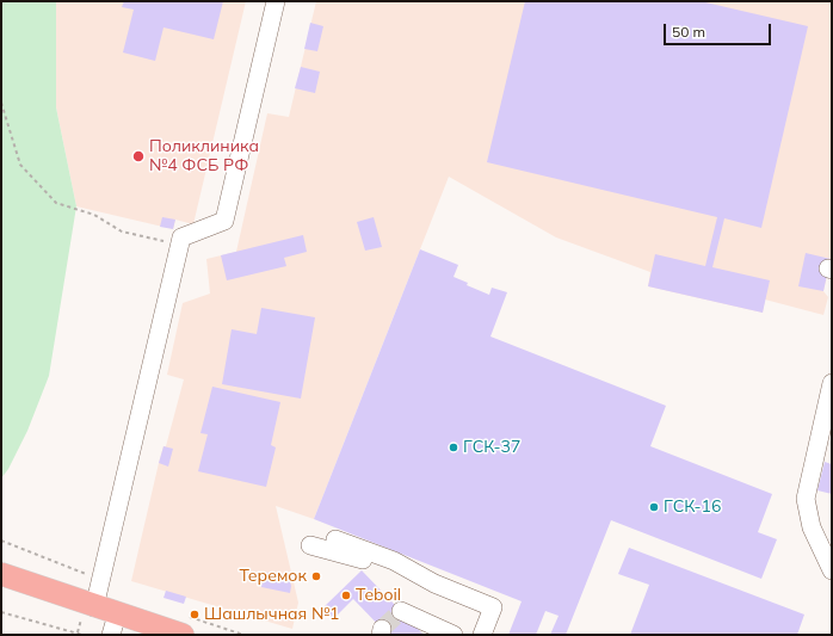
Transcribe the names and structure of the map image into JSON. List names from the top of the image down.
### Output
{
  "places": [
    "Поликлиника №4 ФСБ РФ",
    "ГСК-37",
    "ГСК-16",
    "Теремок",
    "Teboil",
    "Шашлычная №1"
  ],
  "scale_bar": "50 m"
}
